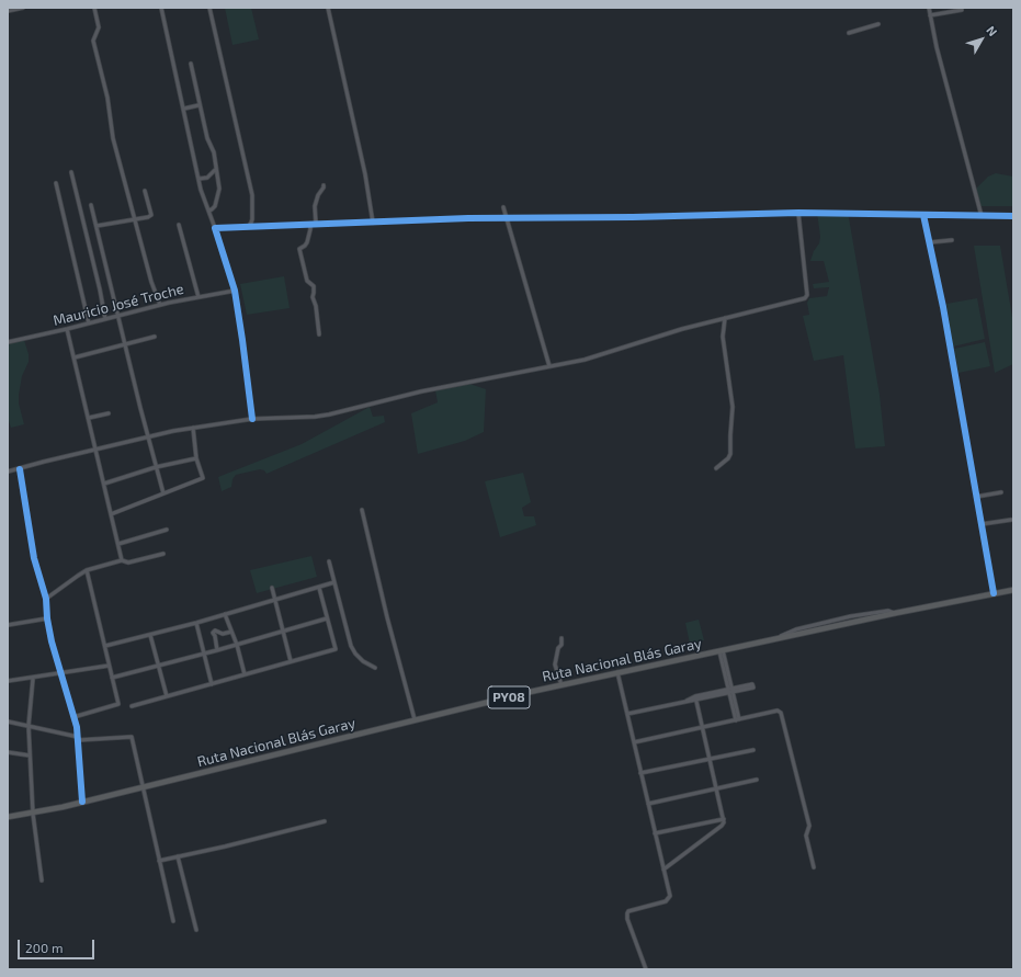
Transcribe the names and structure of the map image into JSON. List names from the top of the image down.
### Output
{
  "streets": {
    "highway": ["Ruta Nacional Blás Garay", "PY08"],
    "street": ["Mauricio José Troche"]
  },
  "scale_bar": "200 m",
  "north": "top right"
}
